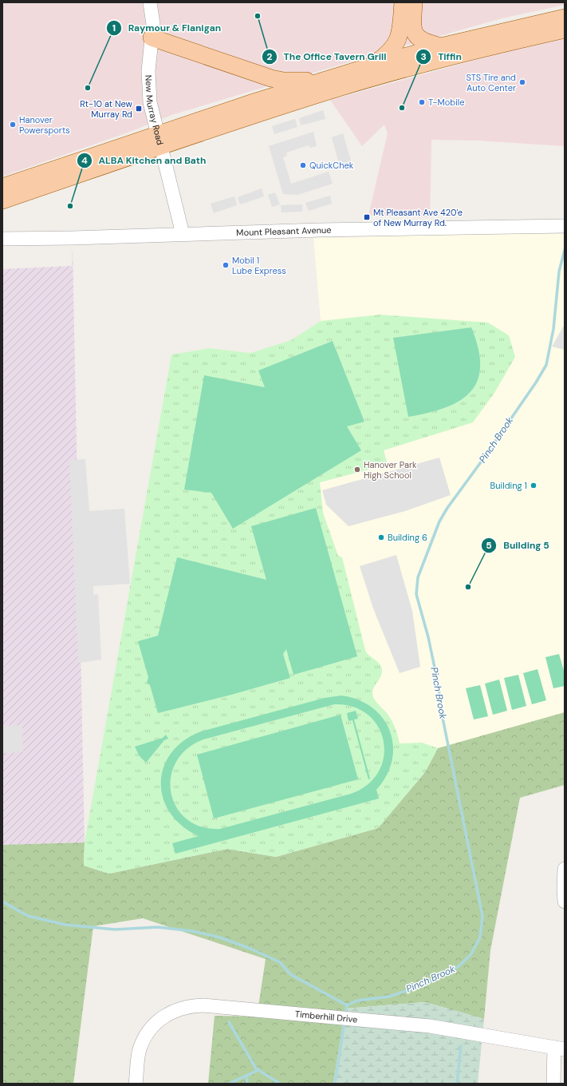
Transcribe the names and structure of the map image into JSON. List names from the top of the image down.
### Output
{
  "streets": {
    "street": ["New Murray Road", "Mount Pleasant Avenue", "Timberhill Drive"]
  },
  "crossings": [
    ["New Murray Road", "Mount Pleasant Avenue"]
  ],
  "water": ["Pinch Brook"],
  "places": {
    "other": [
      "The Office Tavern Grill",
      "STS Tire and Auto Center",
      "Raymour & Flanigan",
      "T-Mobile",
      "Tiffin",
      "Hanover Powersports",
      "QuickChek",
      "ALBA Kitchen and Bath",
      "Mobil 1 Lube Express",
      "Hanover Park High School",
      "Building 1",
      "Building 6",
      "Building 5"
    ],
    "transit": ["Rt-10 at New Murray Rd", "Mt Pleasant Ave 420'e of New Murray Rd."]
  }
}
